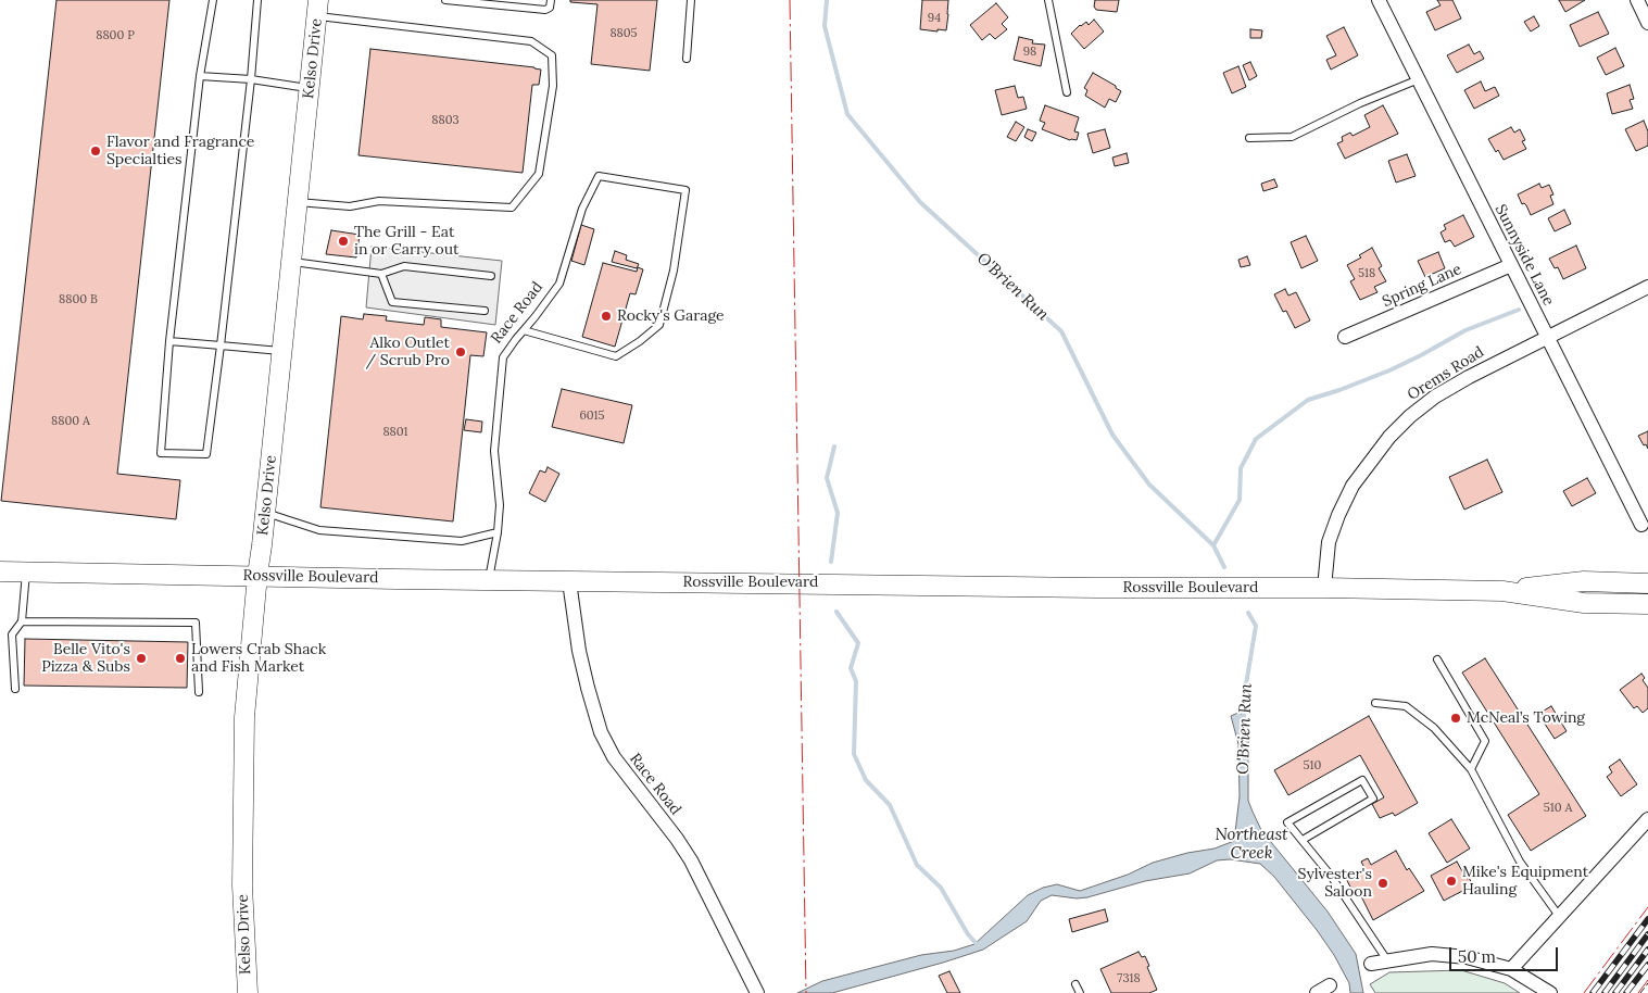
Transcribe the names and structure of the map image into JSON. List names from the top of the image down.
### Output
{
  "streets": {
    "main road": ["Kelso Drive", "Rossville Boulevard"],
    "street": [
      "Sunnyside Lane",
      "Spring Lane",
      "Race Road",
      "Orems Road"
    ]
  },
  "crossings": [
    ["Kelso Drive", "Rossville Boulevard"],
    ["Sunnyside Lane", "Spring Lane"],
    ["Sunnyside Lane", "Orems Road"],
    ["Race Road", "Rossville Boulevard"],
    ["Orems Road", "Rossville Boulevard"]
  ],
  "water": ["O'Brien Run", "Northeast Creek"],
  "places": [
    "Flavor and Fragrance Specialties",
    "The Grill - Eat in or Carry out",
    "Rocky's Garage",
    "Alko Outlet / Scrub Pro",
    "Belle Vito's Pizza & Subs",
    "Lowers Crab Shack and Fish Market",
    "McNeal’s Towing",
    "Mike's Equipment Hauling",
    "Sylvester's Saloon"
  ],
  "house_numbers": [
    "94",
    "8805",
    "8800 P",
    "98",
    "8803",
    "518",
    "8800 B",
    "6015",
    "8800 A",
    "8801",
    "510",
    "510 A",
    "7318"
  ],
  "scale_bar": "50 m"
}
